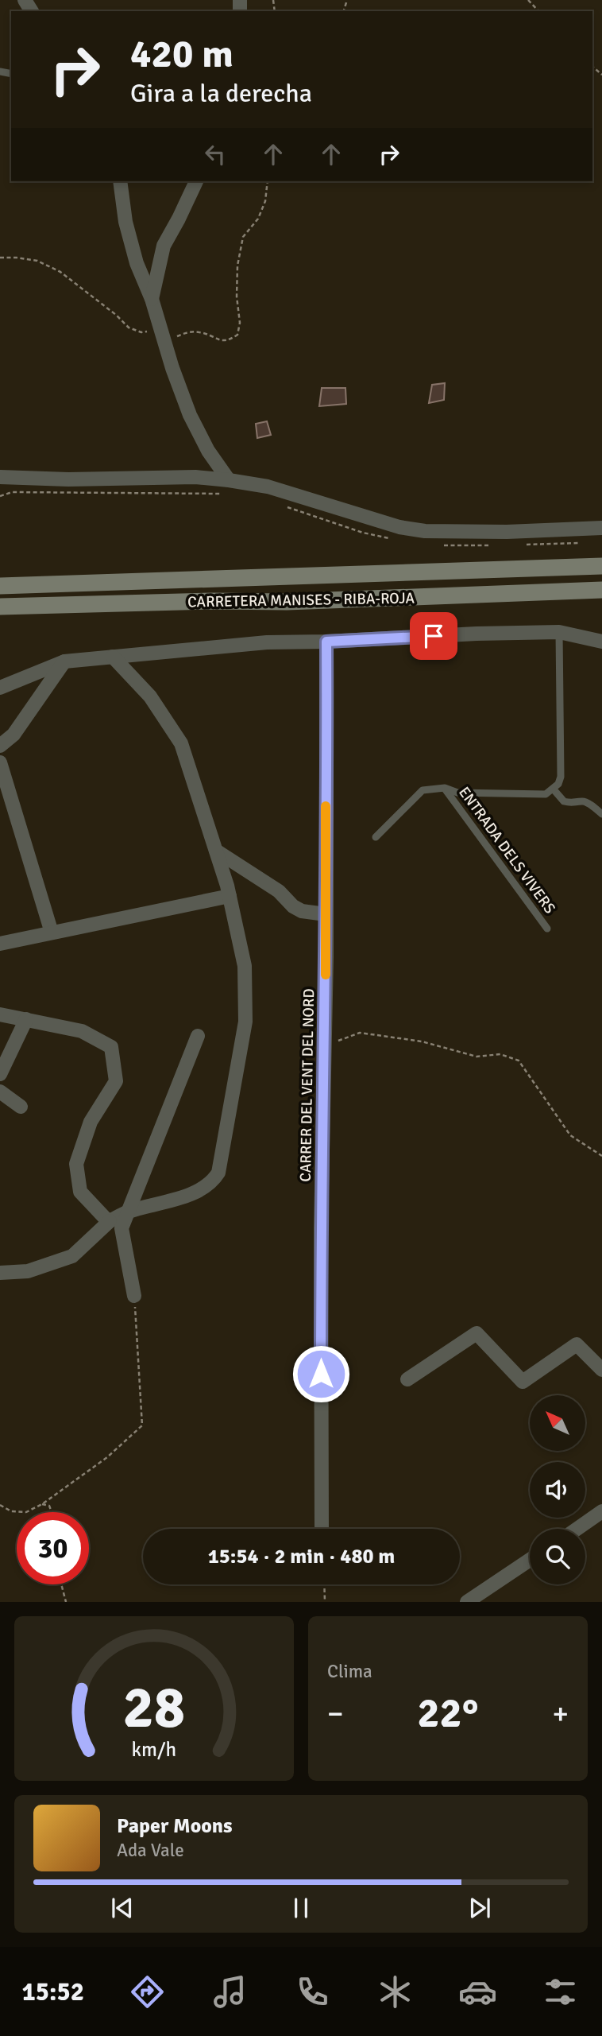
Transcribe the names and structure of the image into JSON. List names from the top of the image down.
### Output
{
  "streets": {
    "main road": ["CARRETERA MANISES - RIBA-ROJA"],
    "street": ["CARRER DEL VENT DEL NORD"],
    "lane": ["ENTRADA DELS VIVERS"]
  },
  "north": "top left",
  "page": {
    "turn": ["420 m", "Gira a la derecha"],
    "limit": "30",
    "trip": "15:54 · 2 min · 480 m",
    "tile": "Clima",
    "heat": ["−", "22°", "+"],
    "song": ["Paper Moons", "Ada Vale"],
    "tabs": "15:52",
    "gauge": ["28", "km/h"]
  }
}
